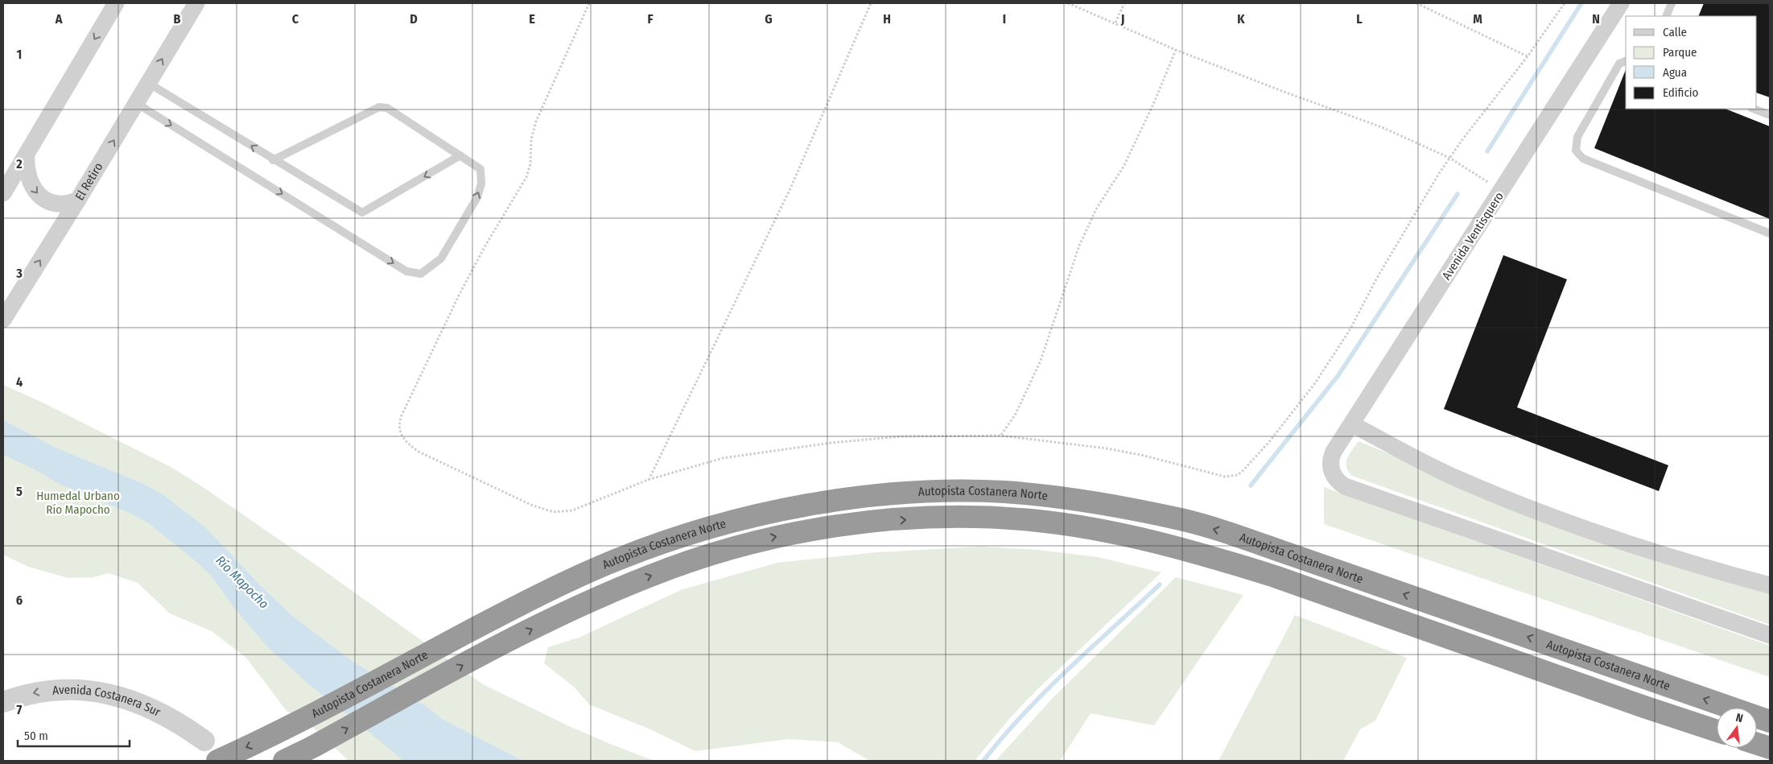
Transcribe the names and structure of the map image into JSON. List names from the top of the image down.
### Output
{
  "streets": {
    "highway": ["Autopista Costanera Norte"],
    "street": ["El Retiro", "Avenida Ventisquero", "Avenida Costanera Sur"]
  },
  "one_way": ["Avenida Costanera Sur"],
  "water": ["Río Mapocho"],
  "parks": ["Humedal Urbano Río Mapocho"],
  "legend": [
    "Calle",
    "Parque",
    "Agua",
    "Edificio"
  ],
  "scale_bar": "50 m",
  "north": "top",
  "grid": {
    "columns": [
      "A",
      "B",
      "C",
      "D",
      "E",
      "F",
      "G",
      "H",
      "I",
      "J",
      "K",
      "L",
      "M",
      "N"
    ],
    "rows": [
      "1",
      "2",
      "3",
      "4",
      "5",
      "6",
      "7"
    ]
  }
}
